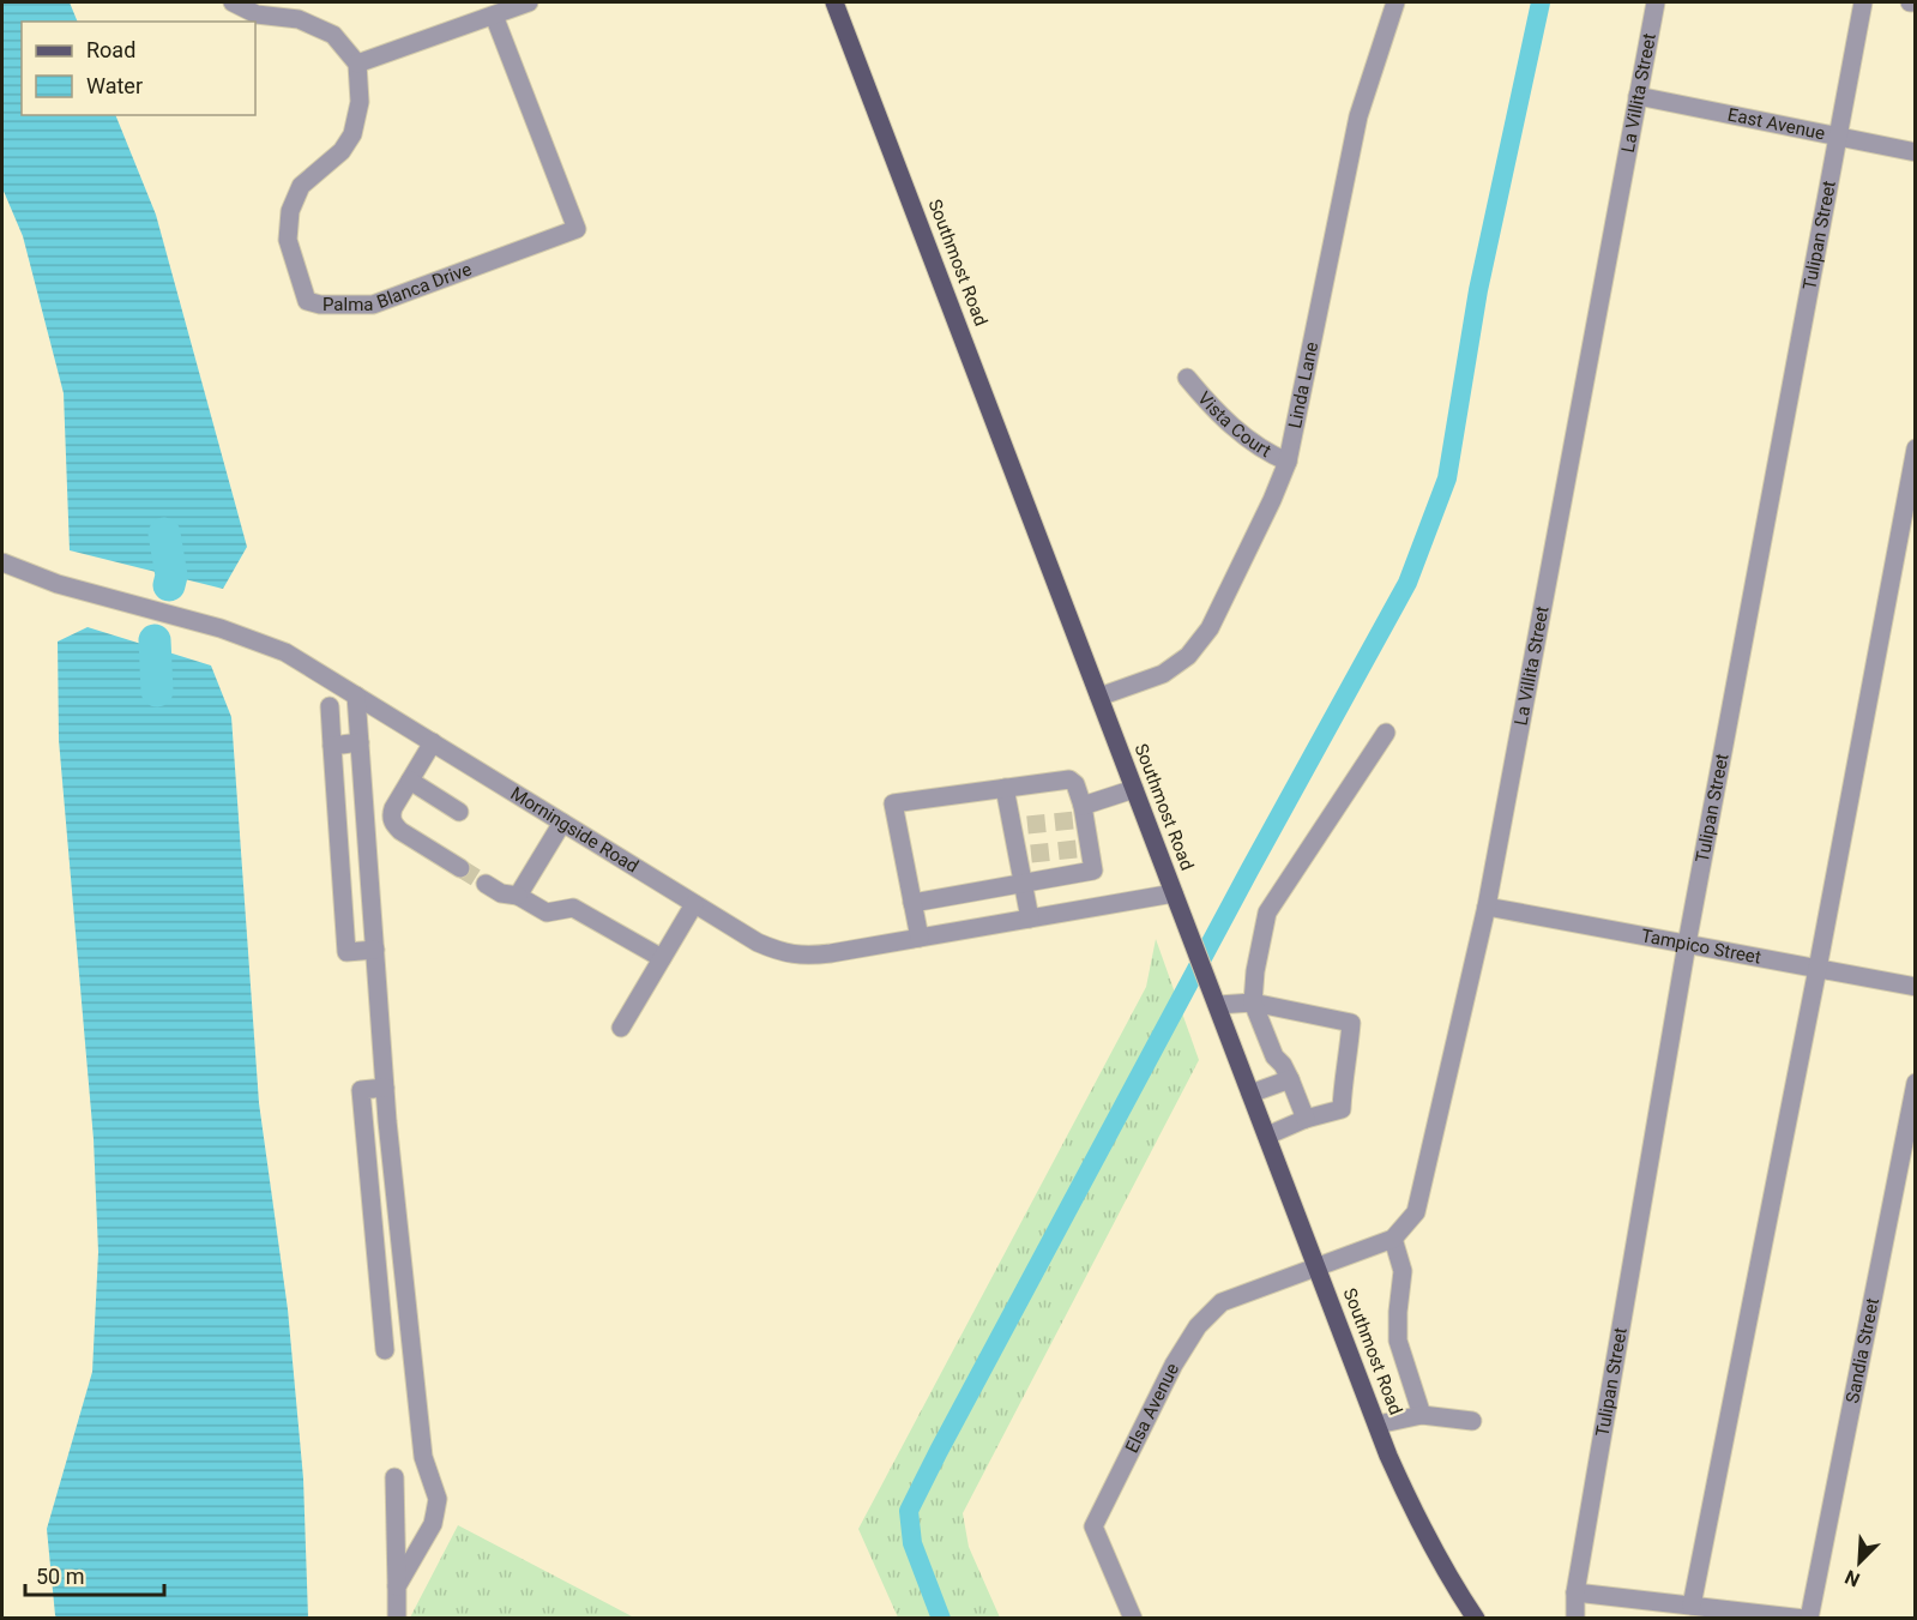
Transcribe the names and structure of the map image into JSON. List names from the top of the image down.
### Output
{
  "streets": {
    "main road": ["Southmost Road"],
    "street": [
      "La Villita Street",
      "East Avenue",
      "Tulipan Street",
      "Palma Blanca Drive",
      "Linda Lane",
      "Vista Court",
      "Morningside Road",
      "Tampico Street",
      "Sandia Street",
      "Elsa Avenue"
    ]
  },
  "crossings": [
    ["La Villita Street", "East Avenue"],
    ["La Villita Street", "Tampico Street"],
    ["East Avenue", "Tulipan Street"],
    ["Tulipan Street", "Tampico Street"],
    ["Southmost Road", "Linda Lane"],
    ["Southmost Road", "Morningside Road"],
    ["Southmost Road", "Elsa Avenue"],
    ["Linda Lane", "Vista Court"]
  ],
  "legend": ["Road", "Water"],
  "scale_bar": "50 m",
  "north": "bottom left"
}
